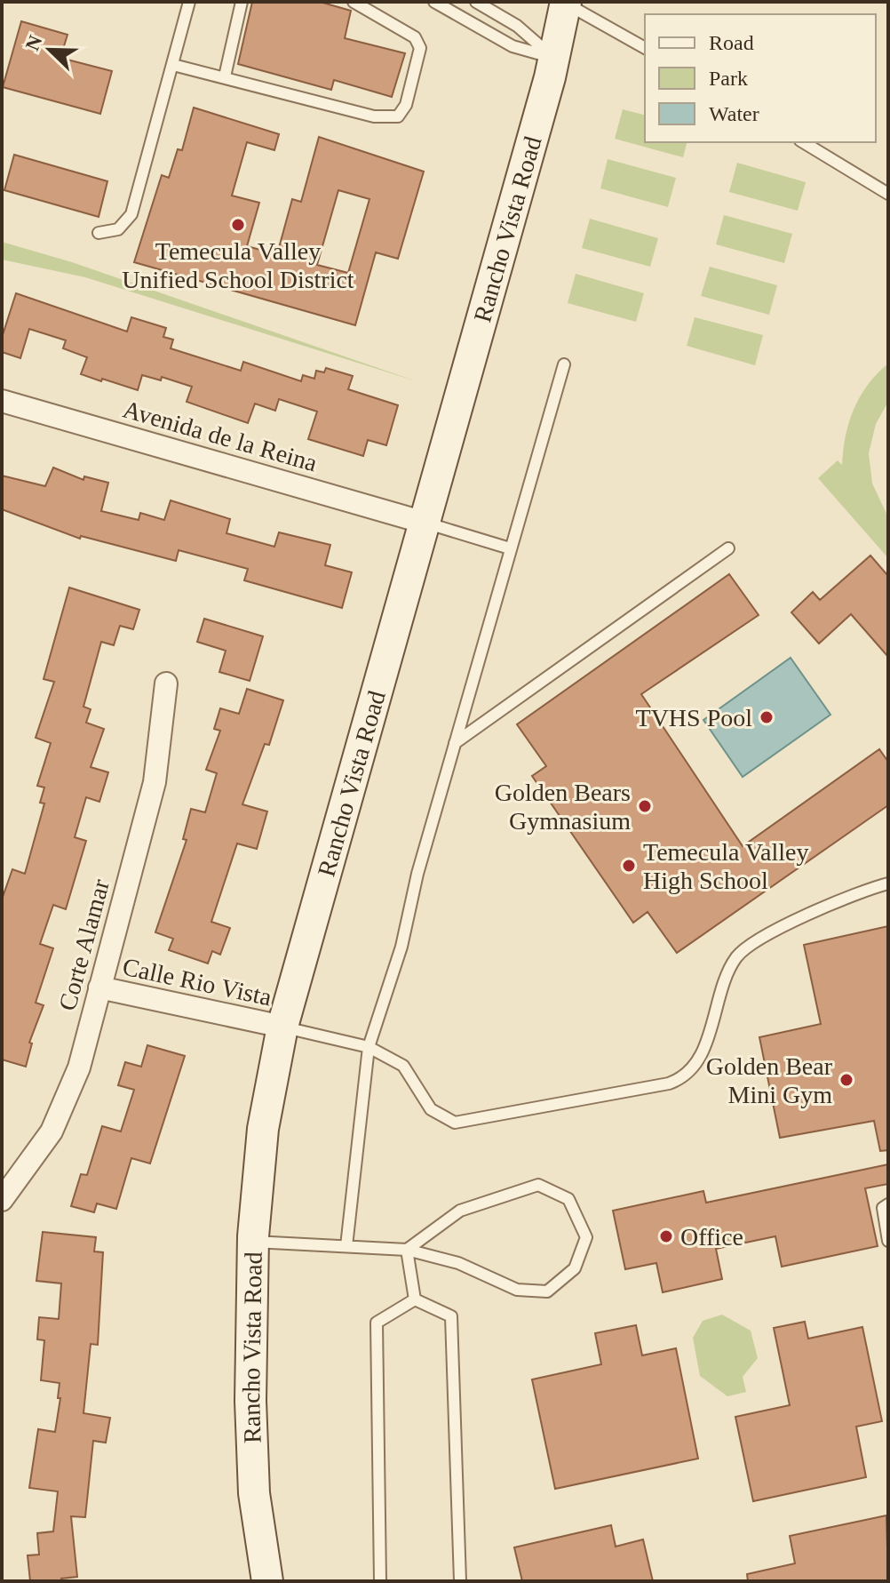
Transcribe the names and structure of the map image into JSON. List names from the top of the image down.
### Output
{
  "streets": {
    "main road": ["Rancho Vista Road"],
    "street": ["Avenida de la Reina", "Corte Alamar", "Calle Rio Vista"]
  },
  "crossings": [
    ["Rancho Vista Road", "Avenida de la Reina"],
    ["Rancho Vista Road", "Calle Rio Vista"],
    ["Corte Alamar", "Calle Rio Vista"]
  ],
  "places": [
    "Temecula Valley Unified School District",
    "TVHS Pool",
    "Golden Bears Gymnasium",
    "Temecula Valley High School",
    "Golden Bear Mini Gym",
    "Office"
  ],
  "legend": ["Road", "Park", "Water"],
  "north": "top left"
}
